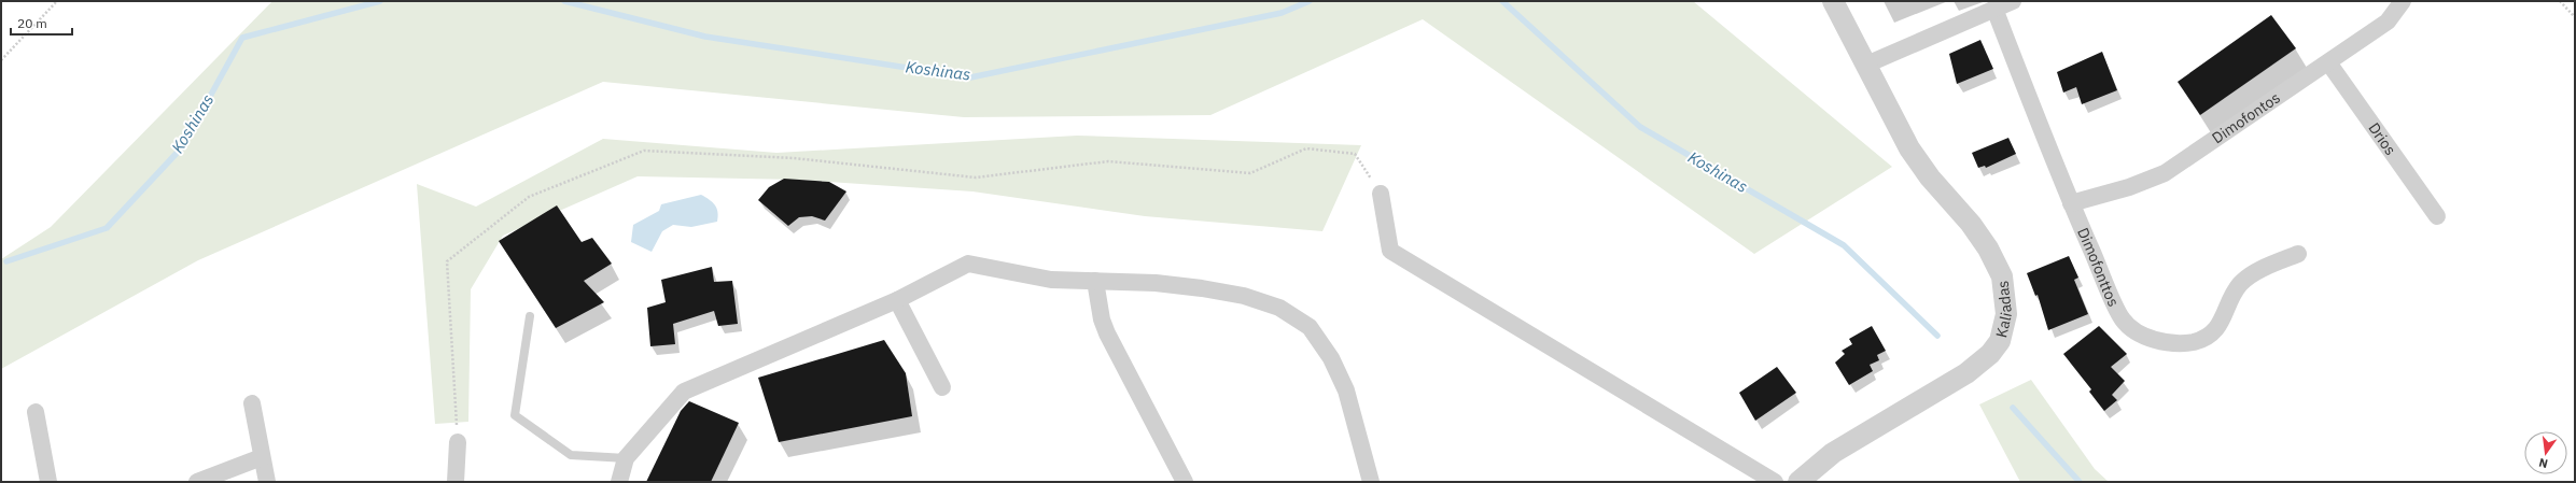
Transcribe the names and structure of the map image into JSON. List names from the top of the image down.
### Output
{
  "streets": {
    "street": [
      "Dimofontos",
      "Drios",
      "Dimofonttos",
      "Kaliadas"
    ]
  },
  "crossings": [
    ["Dimofontos", "Drios"],
    ["Dimofontos", "Dimofonttos"]
  ],
  "water": ["Koshinas"],
  "scale_bar": "20 m",
  "north": "bottom"
}
